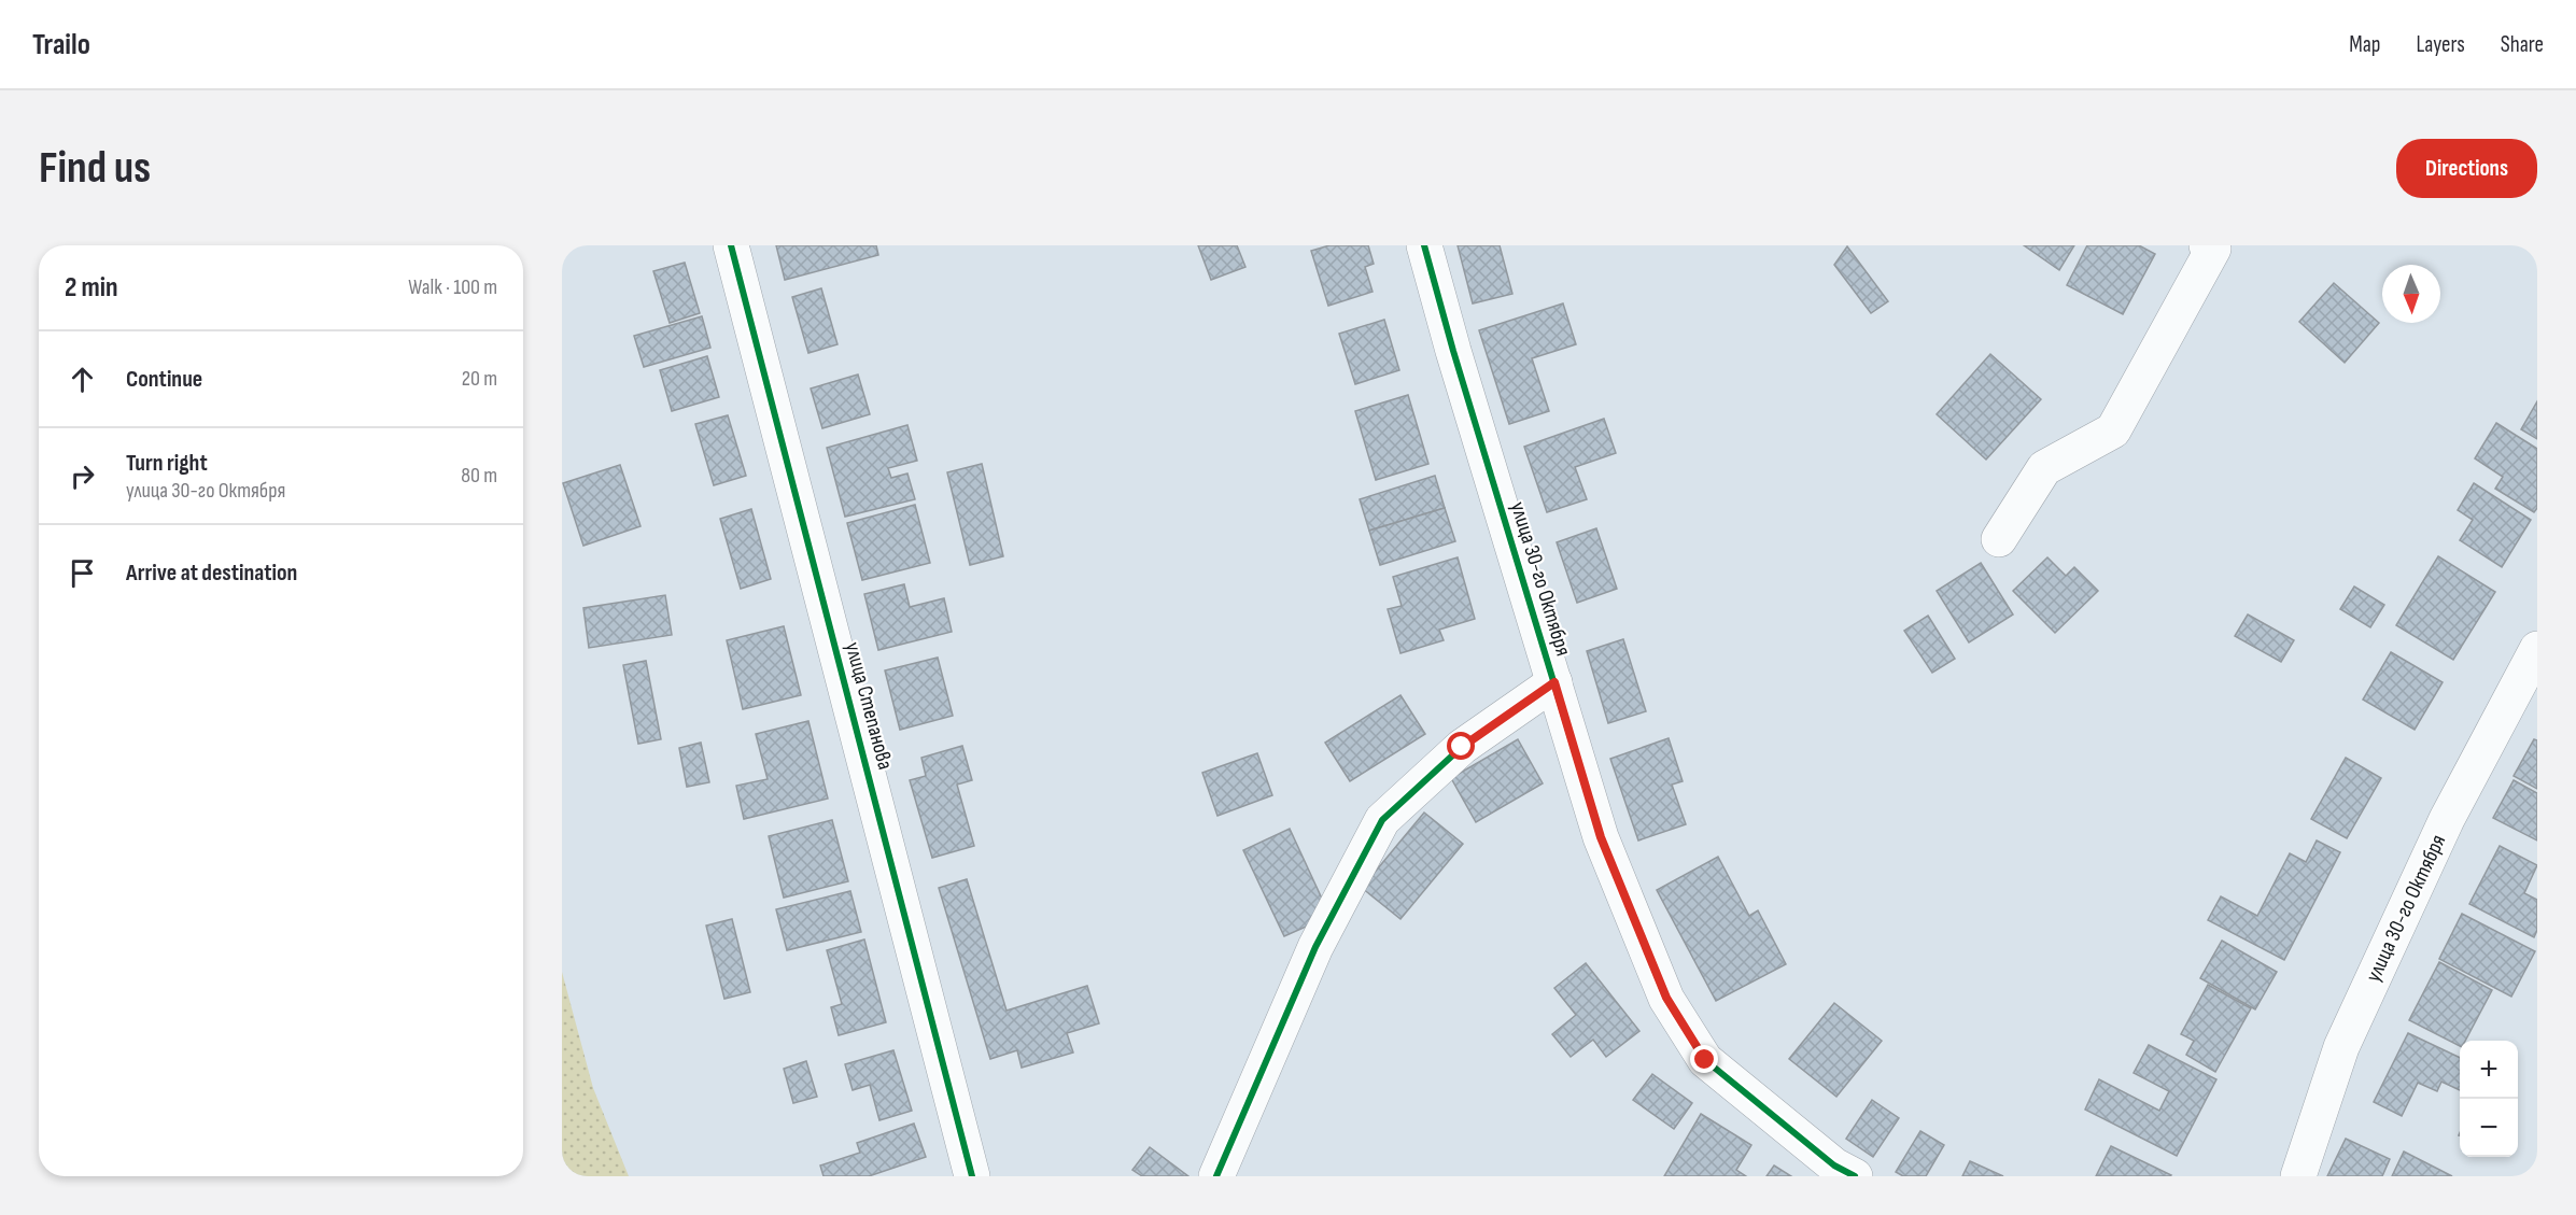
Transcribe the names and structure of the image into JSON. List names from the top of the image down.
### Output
{
  "streets": {
    "street": ["улица 30-го Октября", "улица Степанова"]
  },
  "north": "bottom",
  "page": {
    "header": "Trailo",
    "nav": ["Map", "Layers", "Share"],
    "buttons": "Directions",
    "title": "Find us",
    "heading": ["2 min", "Walk · 100 m"],
    "list": [
      ["Continue", "20 m"],
      ["Turn right", "улица 30-го Октября", "80 m"],
      "Arrive at destination"
    ],
    "map_buttons": ["+", "−"]
  }
}
